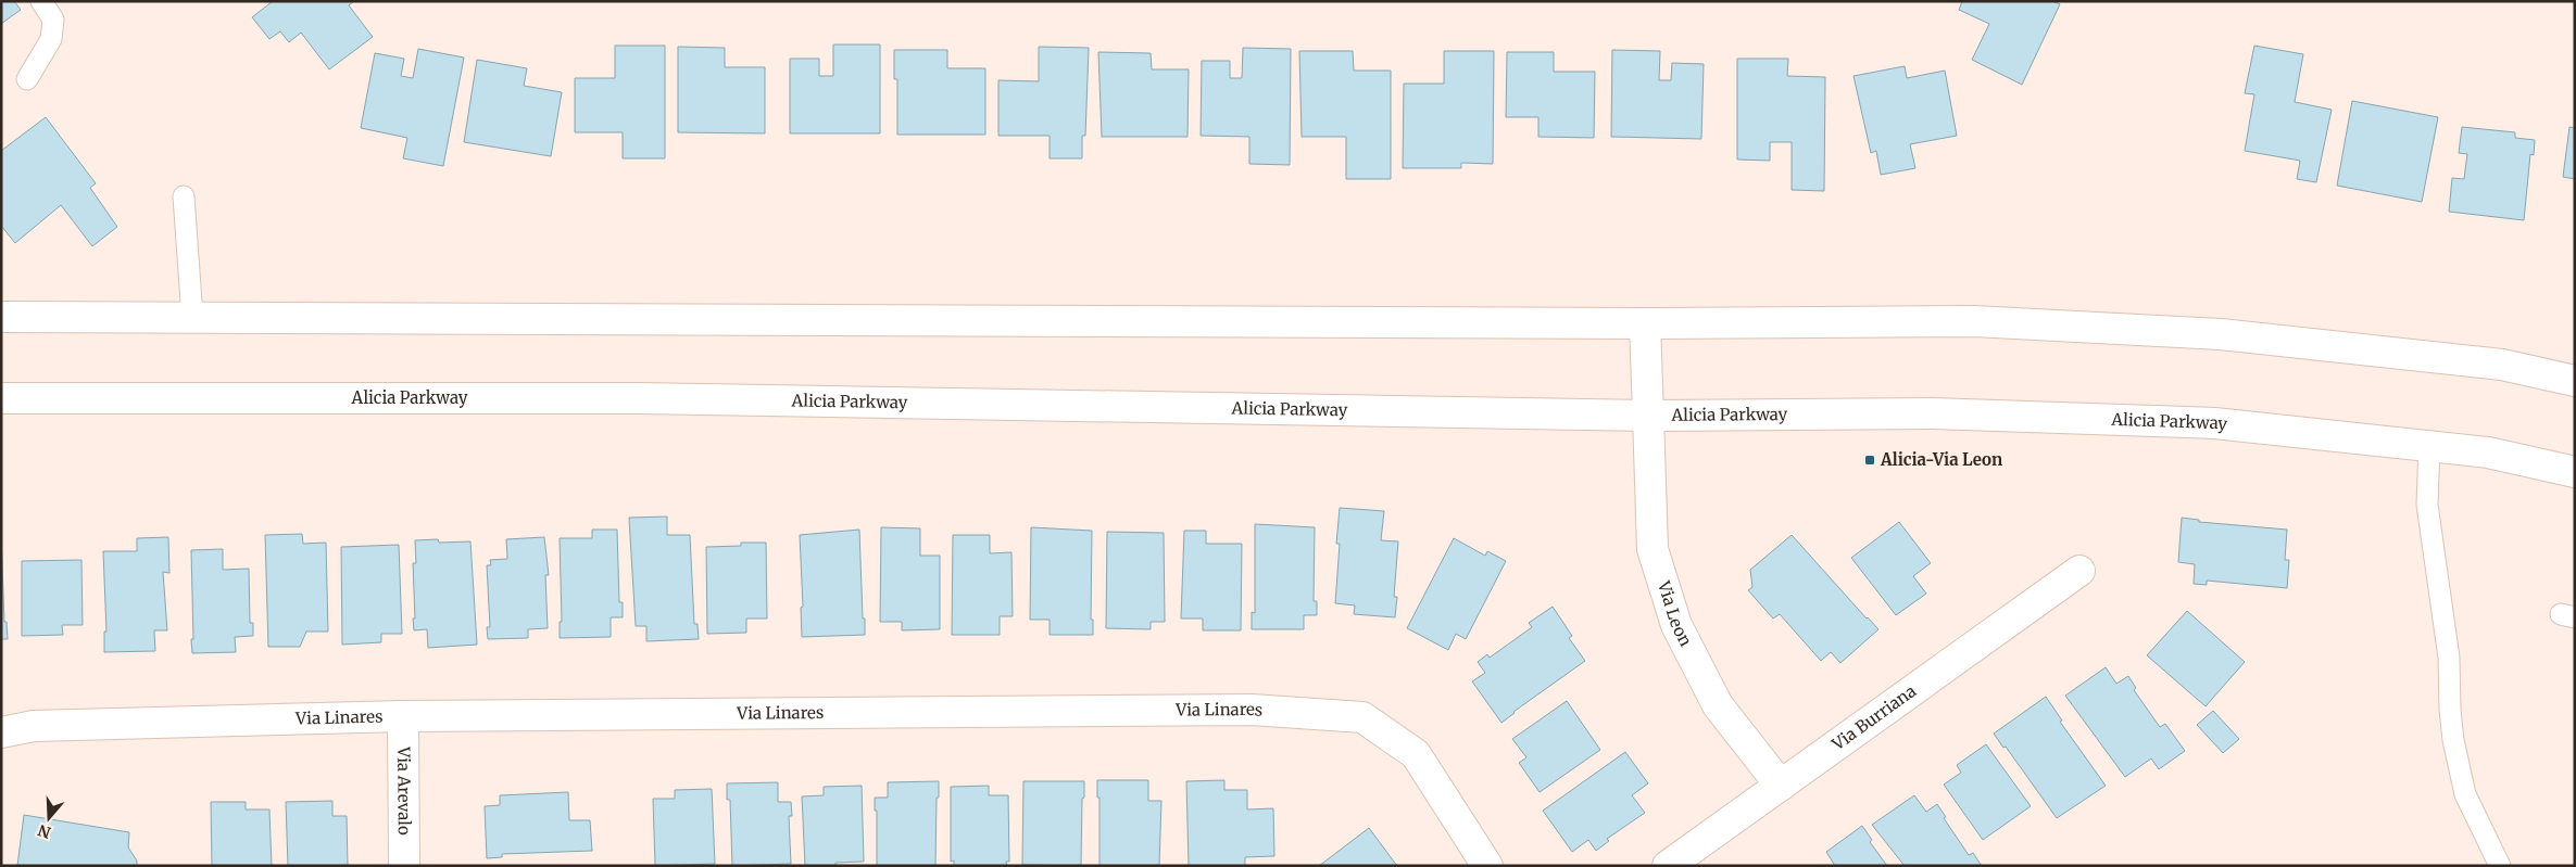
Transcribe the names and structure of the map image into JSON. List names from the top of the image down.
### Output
{
  "streets": {
    "main road": [
      "Alicia Parkway",
      "Via Leon",
      "Via Linares",
      "Via Burriana",
      "Via Arevalo"
    ]
  },
  "crossings": [
    ["Alicia Parkway", "Via Leon"],
    ["Via Leon", "Via Burriana"],
    ["Via Linares", "Via Arevalo"]
  ],
  "places": {
    "transit": ["Alicia-Via Leon"]
  },
  "north": "bottom"
}
